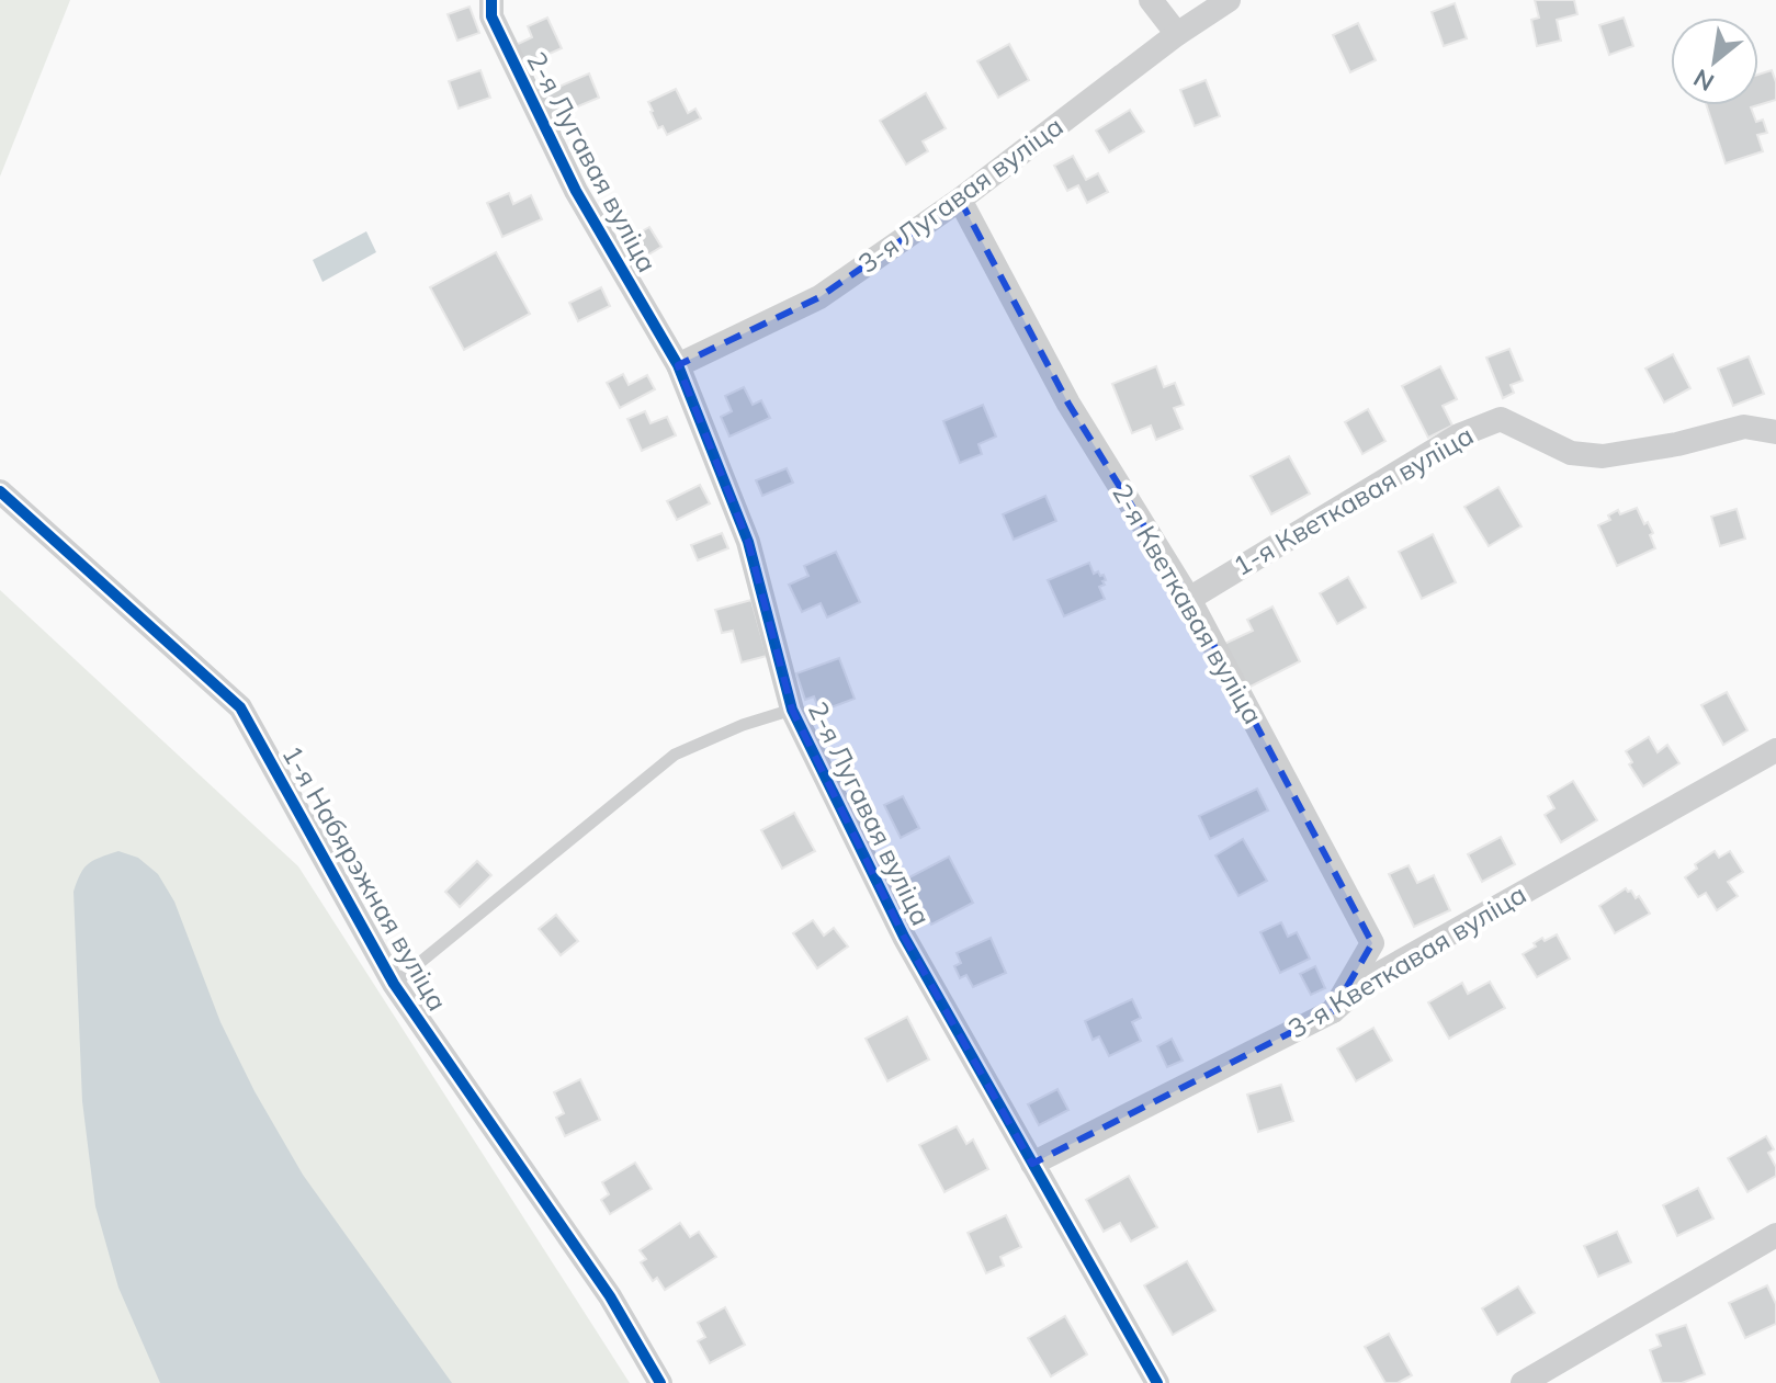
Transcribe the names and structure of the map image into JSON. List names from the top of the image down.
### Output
{
  "streets": {
    "street": [
      "2-я Лугавая вуліца",
      "3-я Лугавая вуліца",
      "1-я Кветкавая вуліца",
      "2-я Кветкавая вуліца",
      "1-я Набярэжная вуліца",
      "3-я Кветкавая вуліца"
    ]
  },
  "crossings": [
    ["2-я Лугавая вуліца", "3-я Лугавая вуліца"],
    ["2-я Лугавая вуліца", "3-я Кветкавая вуліца"],
    ["3-я Лугавая вуліца", "2-я Кветкавая вуліца"],
    ["1-я Кветкавая вуліца", "2-я Кветкавая вуліца"],
    ["2-я Кветкавая вуліца", "3-я Кветкавая вуліца"]
  ],
  "north": "bottom left"
}
